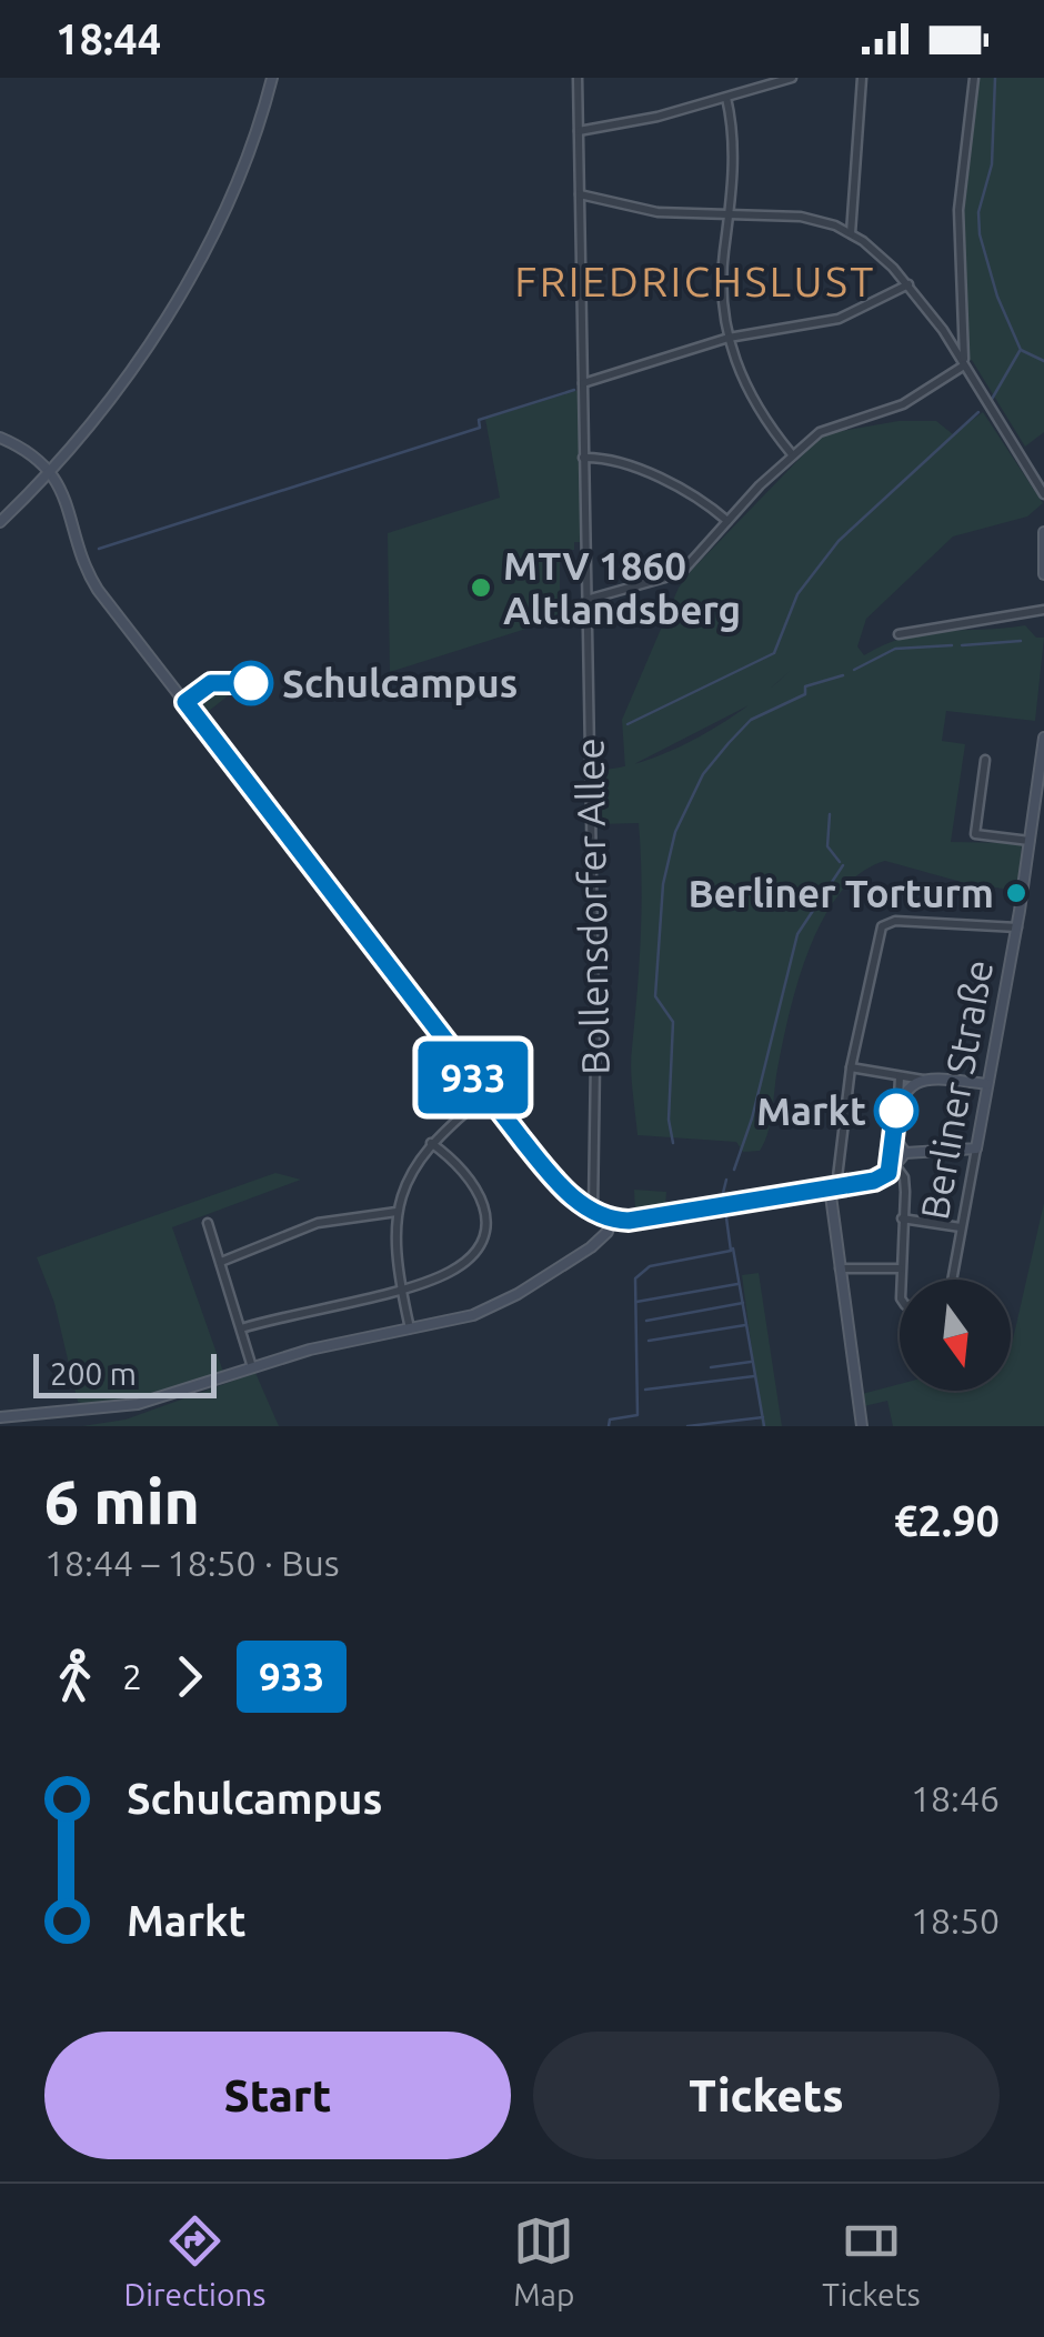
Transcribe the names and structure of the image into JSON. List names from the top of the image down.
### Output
{
  "streets": {
    "main road": ["Berliner Straße"],
    "street": ["Bollensdorfer Allee"]
  },
  "districts": ["FRIEDRICHSLUST"],
  "places": [
    "MTV 1860 Altlandsberg",
    "Schulcampus",
    "Berliner Torturm",
    "Markt"
  ],
  "lines": ["bus line 933"],
  "scale_bar": "200 m",
  "north": "bottom",
  "page": {
    "status": "18:44",
    "on_map": "933",
    "scale": "200 m",
    "heading": ["6 min", "18:44 – 18:50 · Bus", "€2.90"],
    "legs": ["2", "933"],
    "list": [
      {
        "name": "Schulcampus",
        "value": "18:46"
      },
      {
        "name": "Markt",
        "value": "18:50"
      }
    ],
    "buttons": ["Start", "Tickets"],
    "tabs": ["Directions", "Map", "Tickets"]
  }
}
